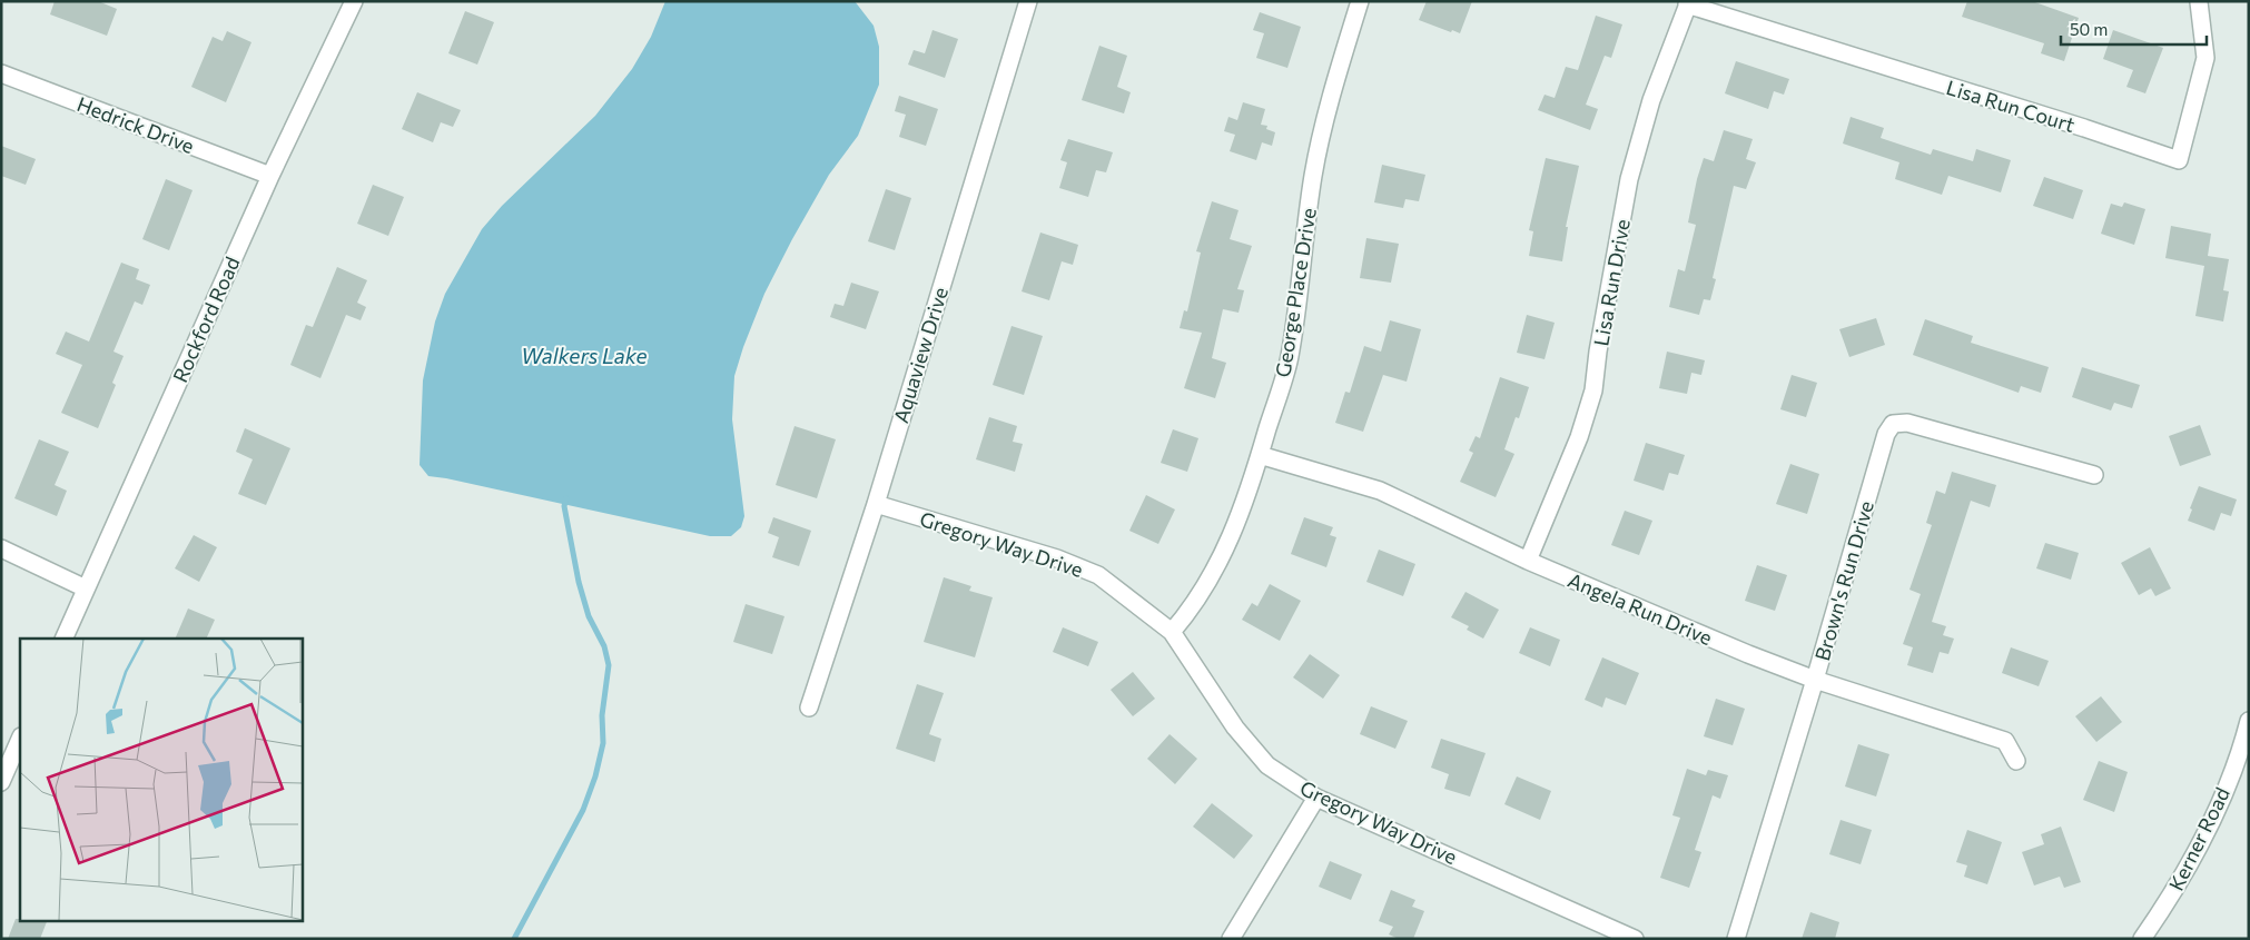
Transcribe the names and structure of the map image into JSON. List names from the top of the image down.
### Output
{
  "streets": {
    "street": [
      "Lisa Run Court",
      "Hedrick Drive",
      "Lisa Run Drive",
      "George Place Drive",
      "Rockford Road",
      "Aquaview Drive",
      "Gregory Way Drive",
      "Brown's Run Drive",
      "Angela Run Drive",
      "Kerner Road"
    ]
  },
  "crossings": [
    ["Lisa Run Court", "Lisa Run Drive"],
    ["Hedrick Drive", "Rockford Road"],
    ["Lisa Run Drive", "Angela Run Drive"],
    ["George Place Drive", "Gregory Way Drive"],
    ["George Place Drive", "Angela Run Drive"],
    ["Aquaview Drive", "Gregory Way Drive"],
    ["Brown's Run Drive", "Angela Run Drive"]
  ],
  "water": ["Walkers Lake"],
  "scale_bar": "50 m"
}
